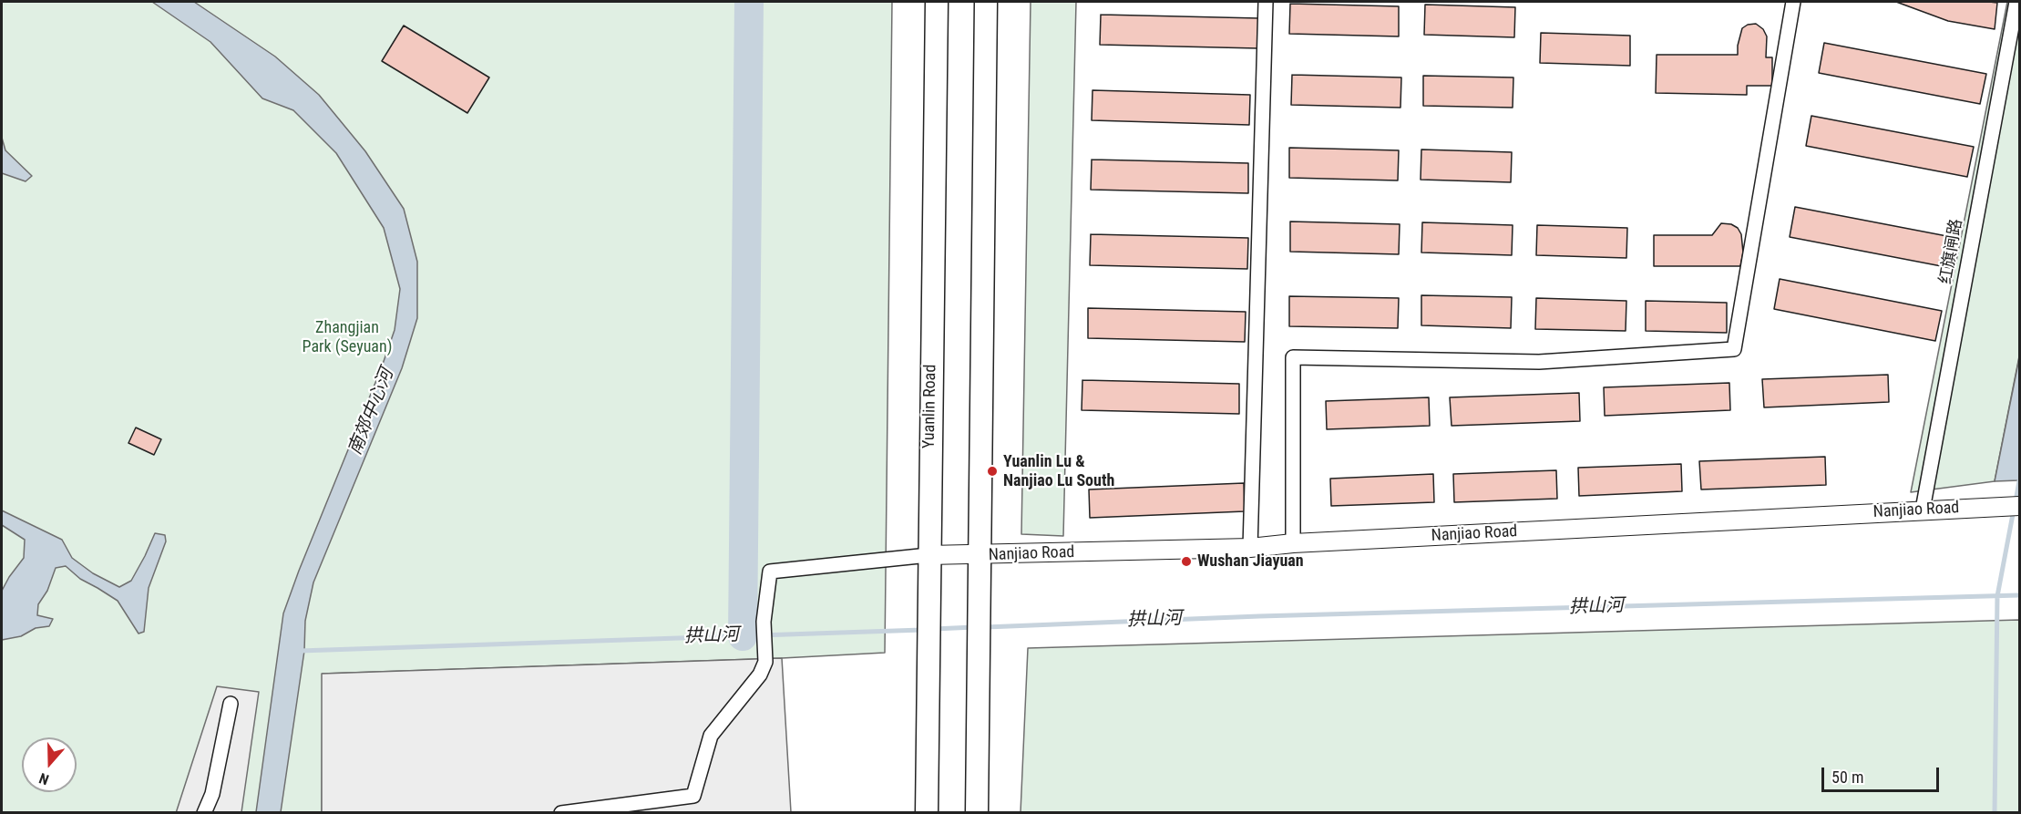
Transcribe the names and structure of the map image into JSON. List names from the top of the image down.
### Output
{
  "streets": {
    "main road": ["Yuanlin Road"],
    "street": ["红旗闸路", "Nanjiao Road"]
  },
  "crossings": [
    ["红旗闸路", "Nanjiao Road"],
    ["Yuanlin Road", "Nanjiao Road"]
  ],
  "water": ["南郊中心河", "拱山河"],
  "parks": ["Zhangjian Park (Seyuan)"],
  "places": ["Yuanlin Lu & Nanjiao Lu South", "Wushan Jiayuan"],
  "scale_bar": "50 m",
  "north": "bottom"
}
